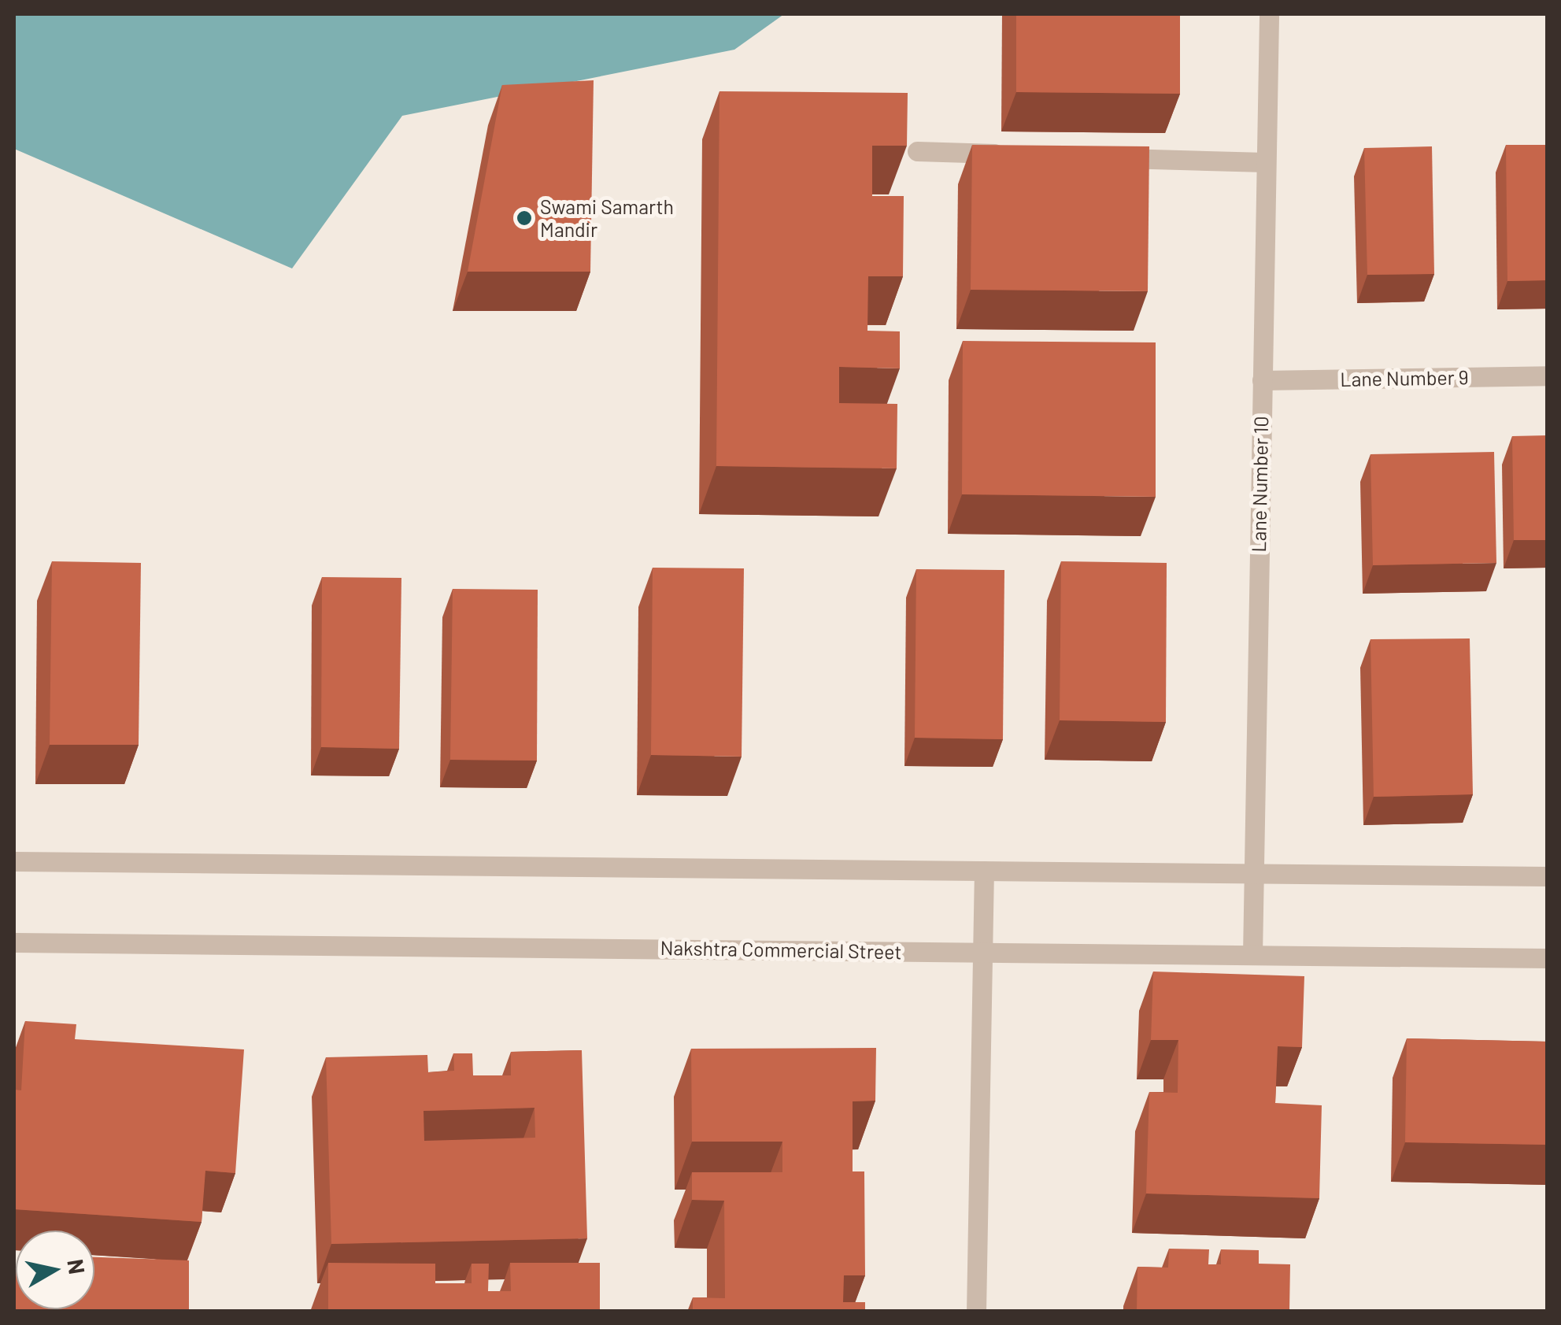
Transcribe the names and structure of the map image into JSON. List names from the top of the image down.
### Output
{
  "streets": {
    "street": ["Lane Number 9", "Lane Number 10", "Nakshtra Commercial Street"]
  },
  "crossings": [
    ["Lane Number 9", "Lane Number 10"],
    ["Lane Number 10", "Nakshtra Commercial Street"]
  ],
  "places": ["Swami Samarth Mandir"],
  "north": "right"
}
